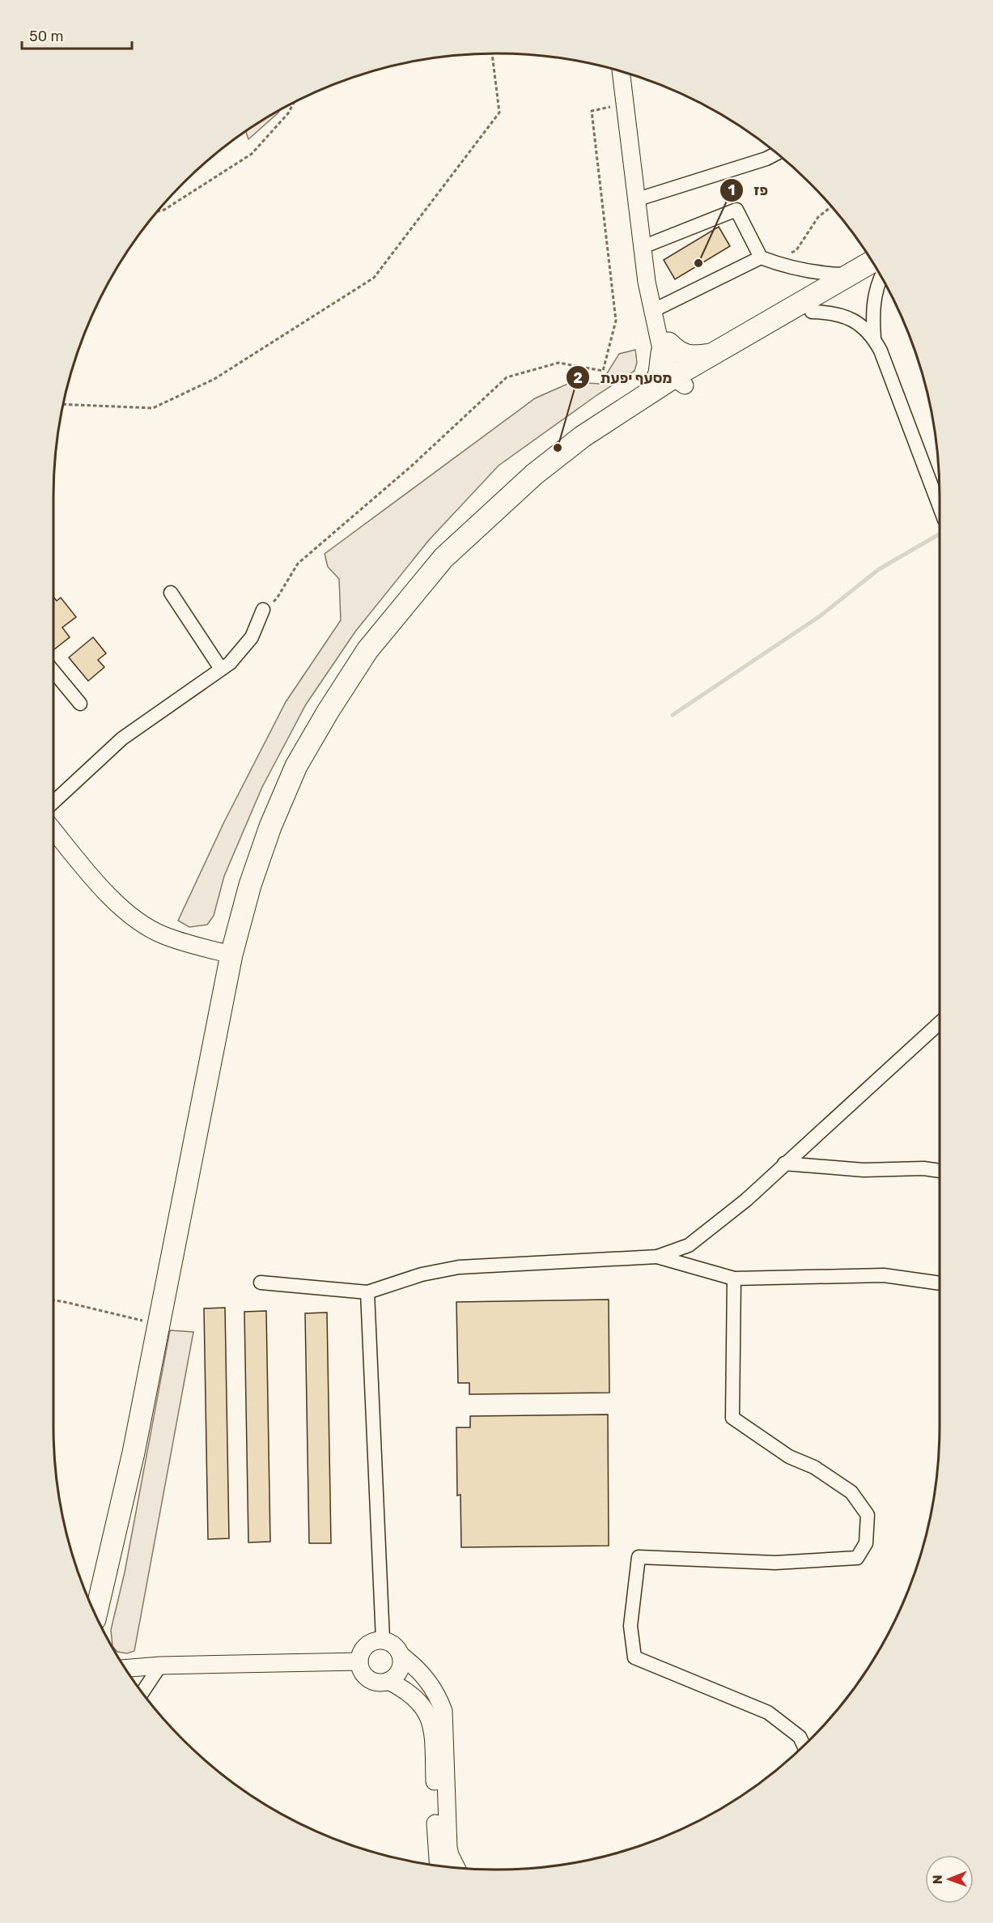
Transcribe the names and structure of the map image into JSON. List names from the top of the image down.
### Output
{
  "places": ["פז", "מסעף יפעת"],
  "scale_bar": "50 m",
  "north": "left"
}
